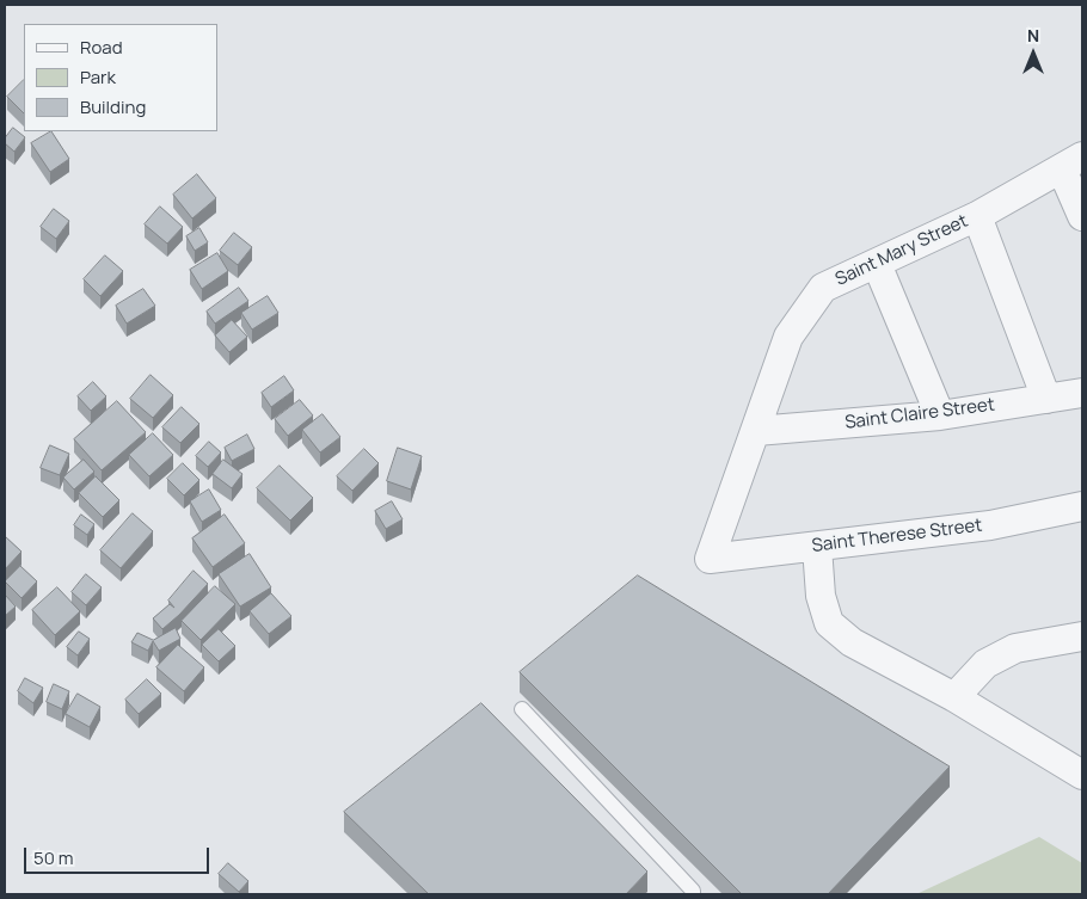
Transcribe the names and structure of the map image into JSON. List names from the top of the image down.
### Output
{
  "streets": {
    "street": ["Saint Mary Street", "Saint Claire Street", "Saint Therese Street"]
  },
  "crossings": [
    ["Saint Mary Street", "Saint Claire Street"],
    ["Saint Mary Street", "Saint Therese Street"]
  ],
  "legend": ["Road", "Park", "Building"],
  "scale_bar": "50 m",
  "north": "top"
}
